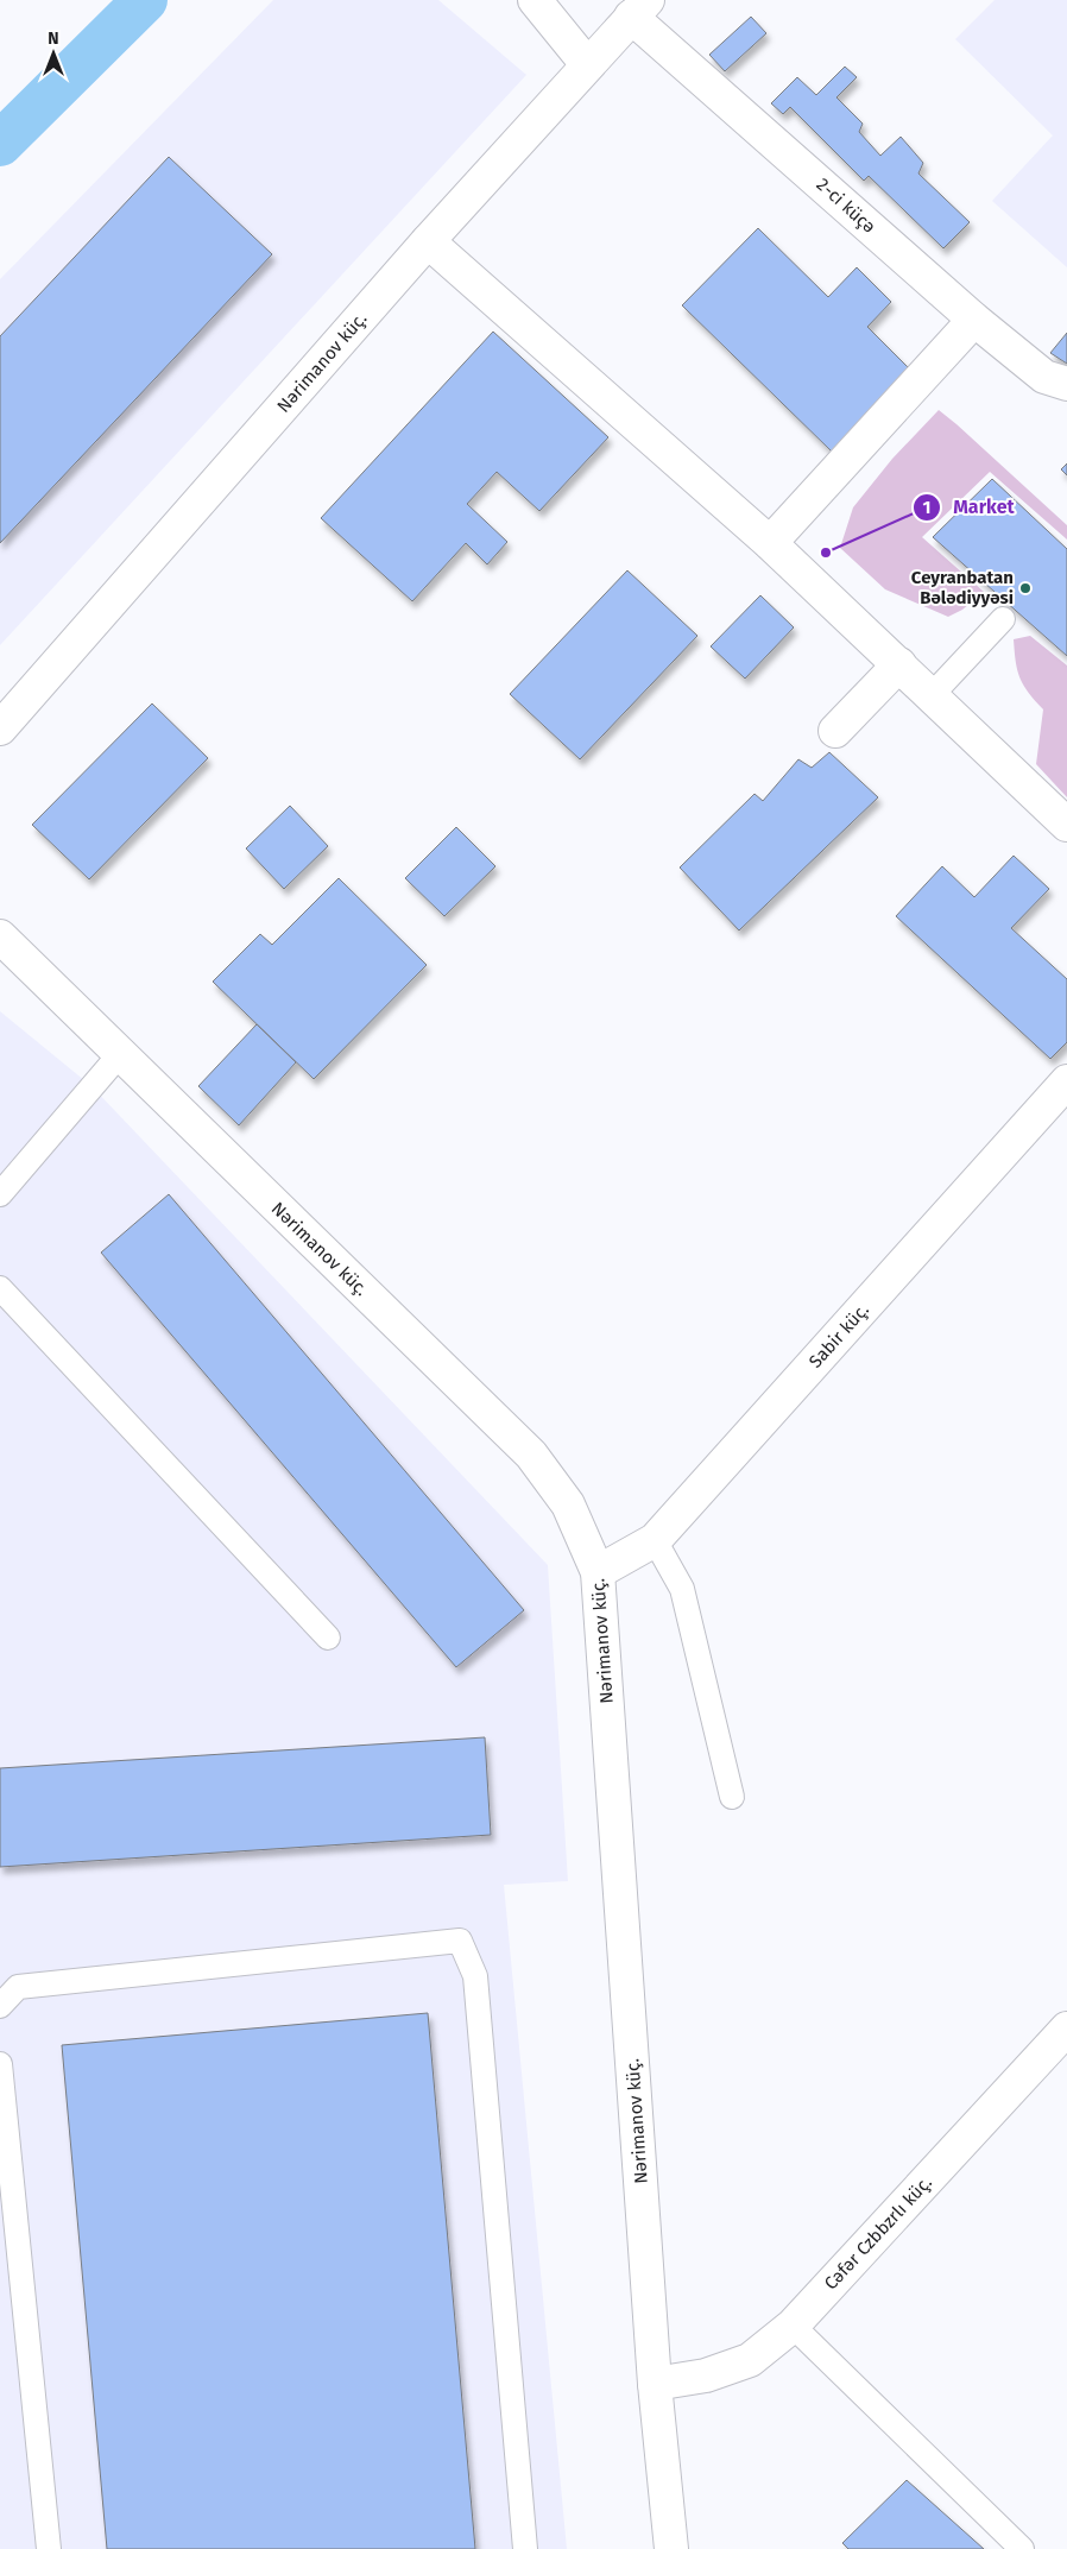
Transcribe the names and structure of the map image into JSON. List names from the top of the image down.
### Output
{
  "streets": {
    "street": [
      "2-ci küçə",
      "Nərimanov küç.",
      "Sabir küç.",
      "Cəfər Czbbzrlı küç."
    ]
  },
  "crossings": [
    ["2-ci küçə", "Nərimanov küç."],
    ["Nərimanov küç.", "Sabir küç."],
    ["Nərimanov küç.", "Cəfər Czbbzrlı küç."]
  ],
  "places": ["Market", "Ceyranbatan Bələdiyyəsi"],
  "north": "top"
}
